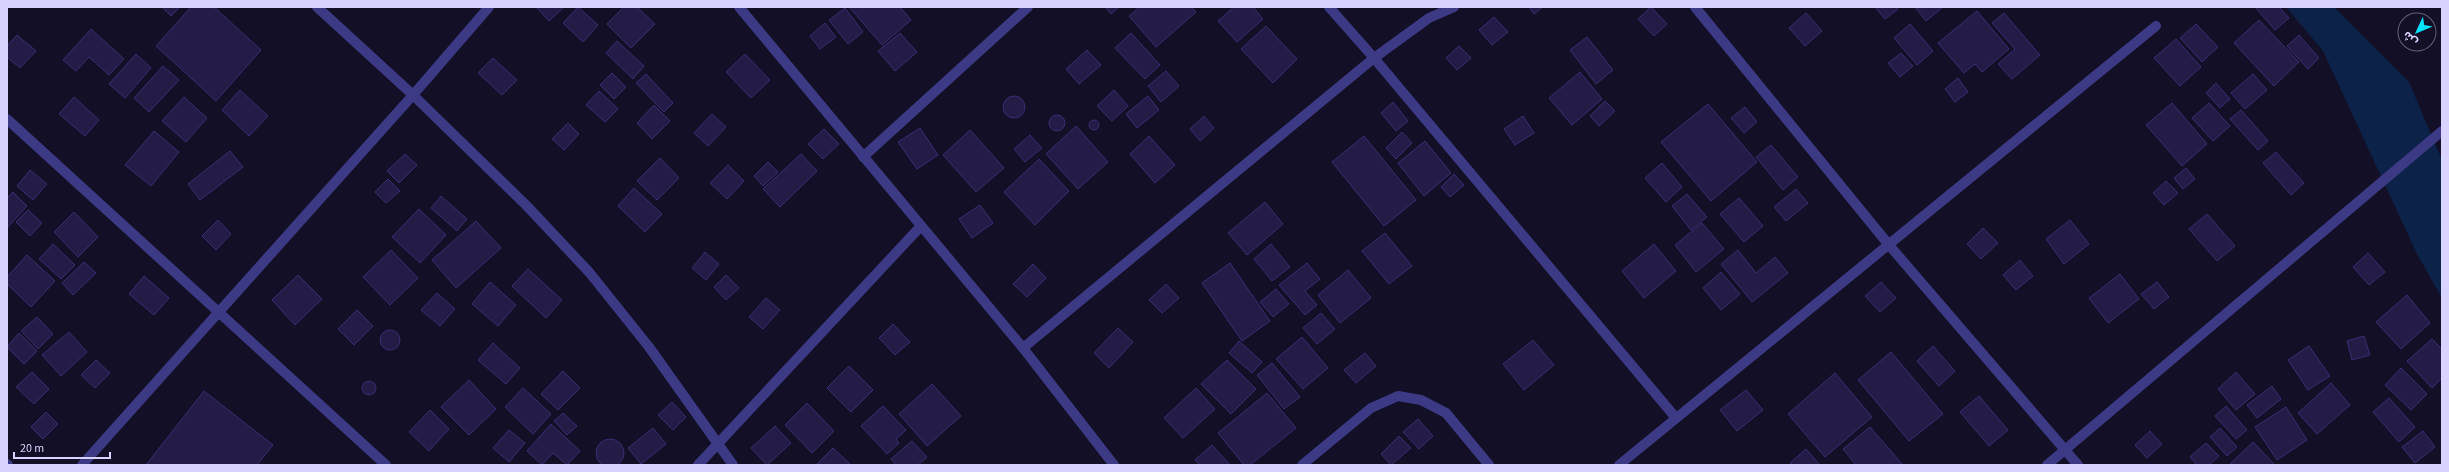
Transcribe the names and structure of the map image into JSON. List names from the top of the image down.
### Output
{
  "scale_bar": "20 m",
  "north": "bottom left"
}
